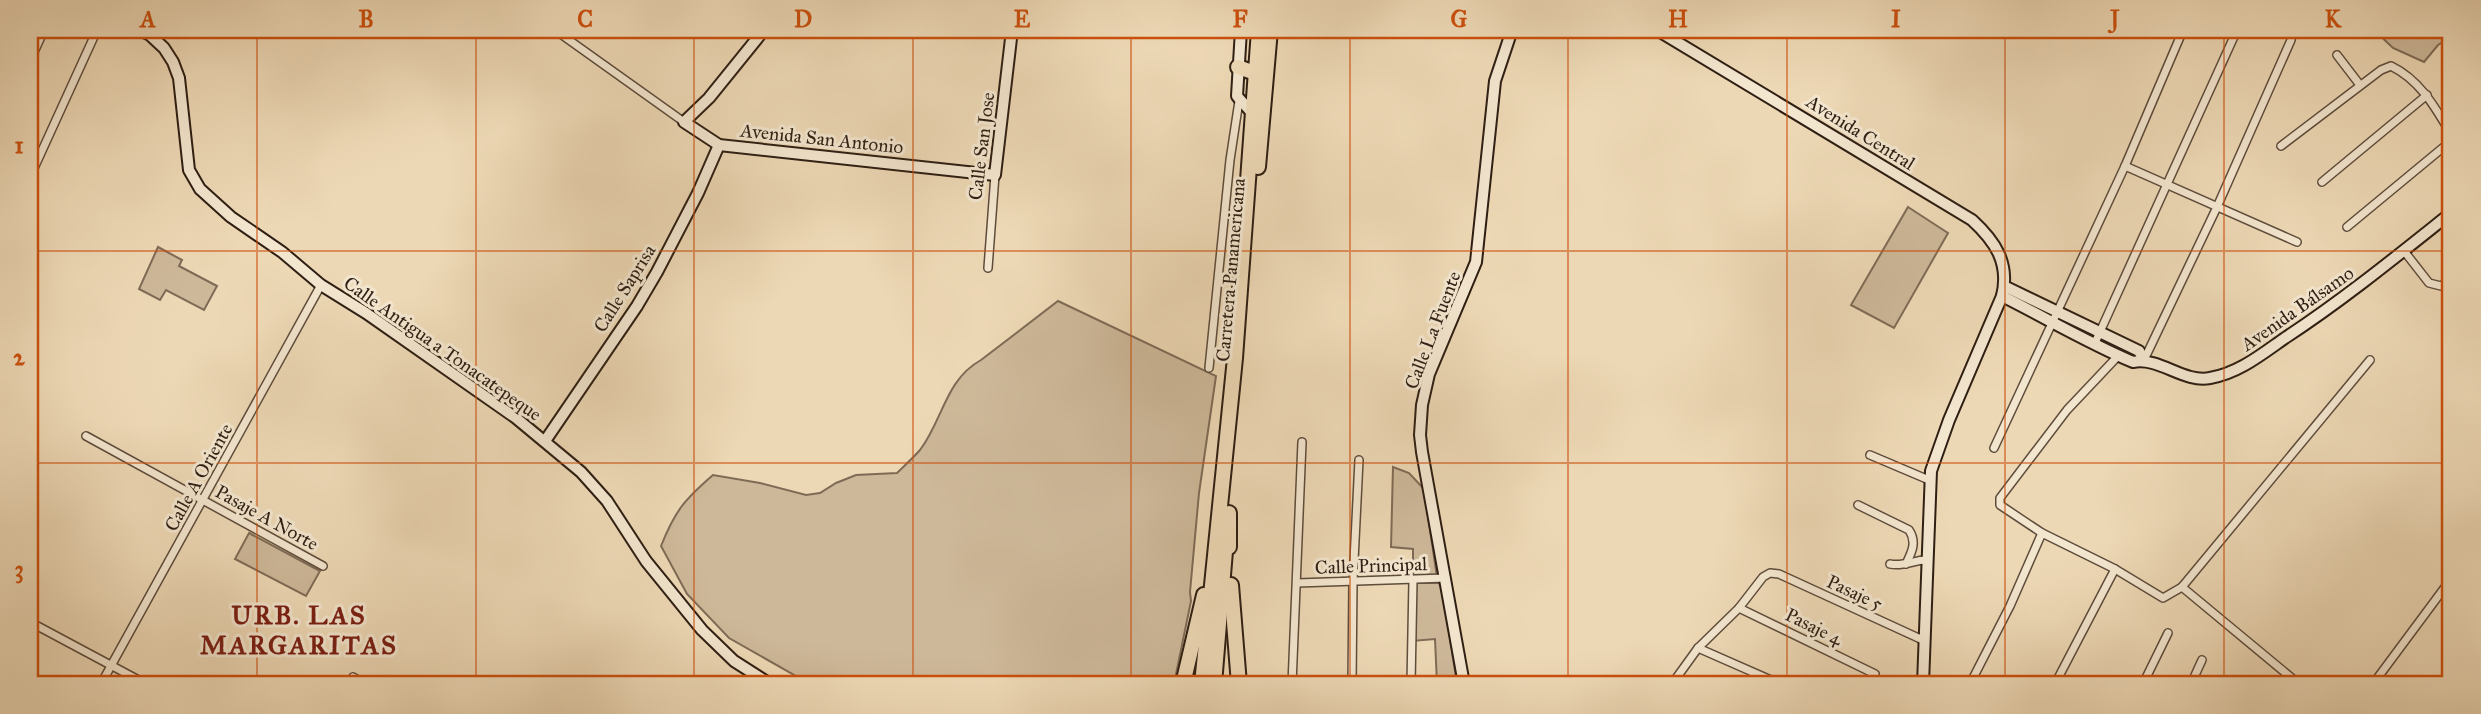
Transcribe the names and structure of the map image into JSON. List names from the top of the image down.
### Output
{
  "streets": {
    "highway": ["Carretera Panamericana"],
    "street": [
      "Avenida Central",
      "Avenida San Antonio",
      "Calle San Jose",
      "Calle Saprisa",
      "Avenida Bálsamo",
      "Calle La Fuente",
      "Calle Antigua a Tonacatepeque",
      "Calle A Oriente",
      "Pasaje A Norte",
      "Calle Principal",
      "Pasaje 5",
      "Pasaje 4"
    ]
  },
  "crossings": [
    ["Avenida Central", "Avenida Bálsamo"],
    ["Avenida San Antonio", "Calle San Jose"],
    ["Avenida San Antonio", "Calle Saprisa"],
    ["Calle Saprisa", "Calle Antigua a Tonacatepeque"],
    ["Calle La Fuente", "Calle Principal"],
    ["Calle Antigua a Tonacatepeque", "Calle A Oriente"],
    ["Calle A Oriente", "Pasaje A Norte"],
    ["Pasaje 5", "Pasaje 4"]
  ],
  "districts": ["URB. LAS MARGARITAS"],
  "grid": {
    "columns": [
      "A",
      "B",
      "C",
      "D",
      "E",
      "F",
      "G",
      "H",
      "I",
      "J",
      "K"
    ],
    "rows": ["1", "2", "3"]
  }
}
